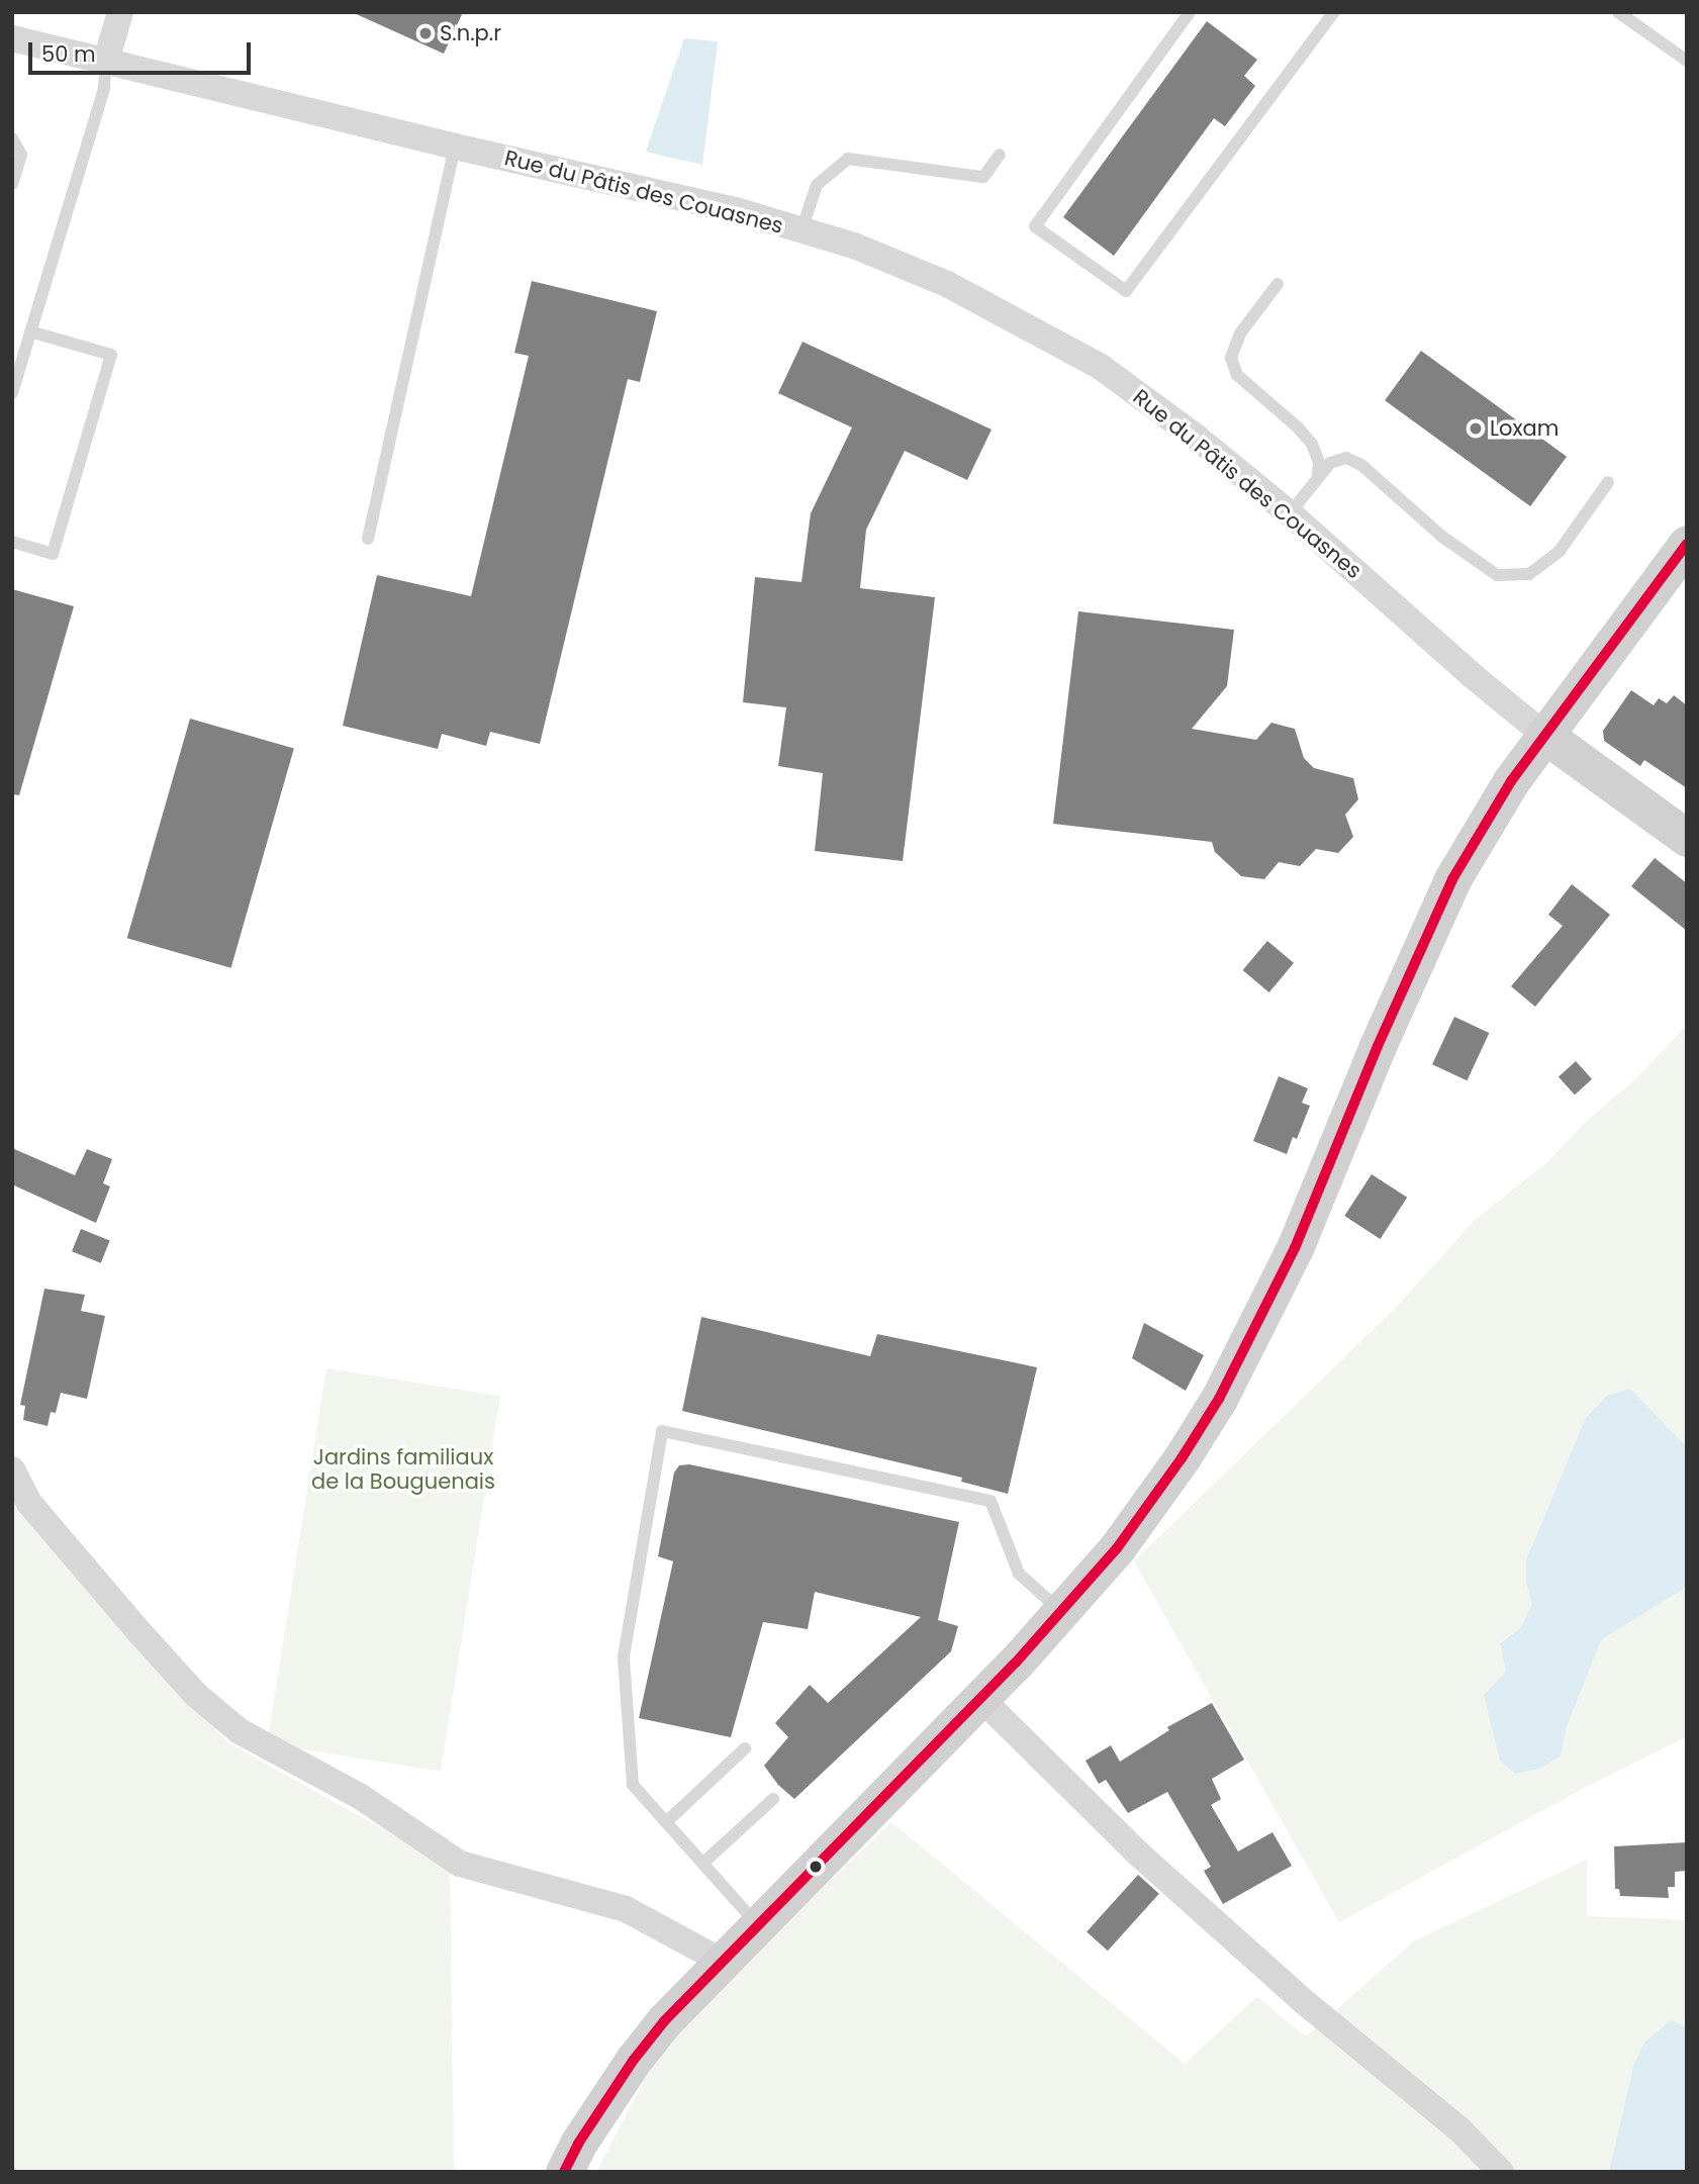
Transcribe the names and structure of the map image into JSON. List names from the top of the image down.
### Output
{
  "streets": {
    "main road": ["Rue du Pâtis des Couasnes"]
  },
  "parks": ["Jardins familiaux de la Bouguenais"],
  "places": ["S.n.p.r", "Loxam"],
  "scale_bar": "50 m"
}
